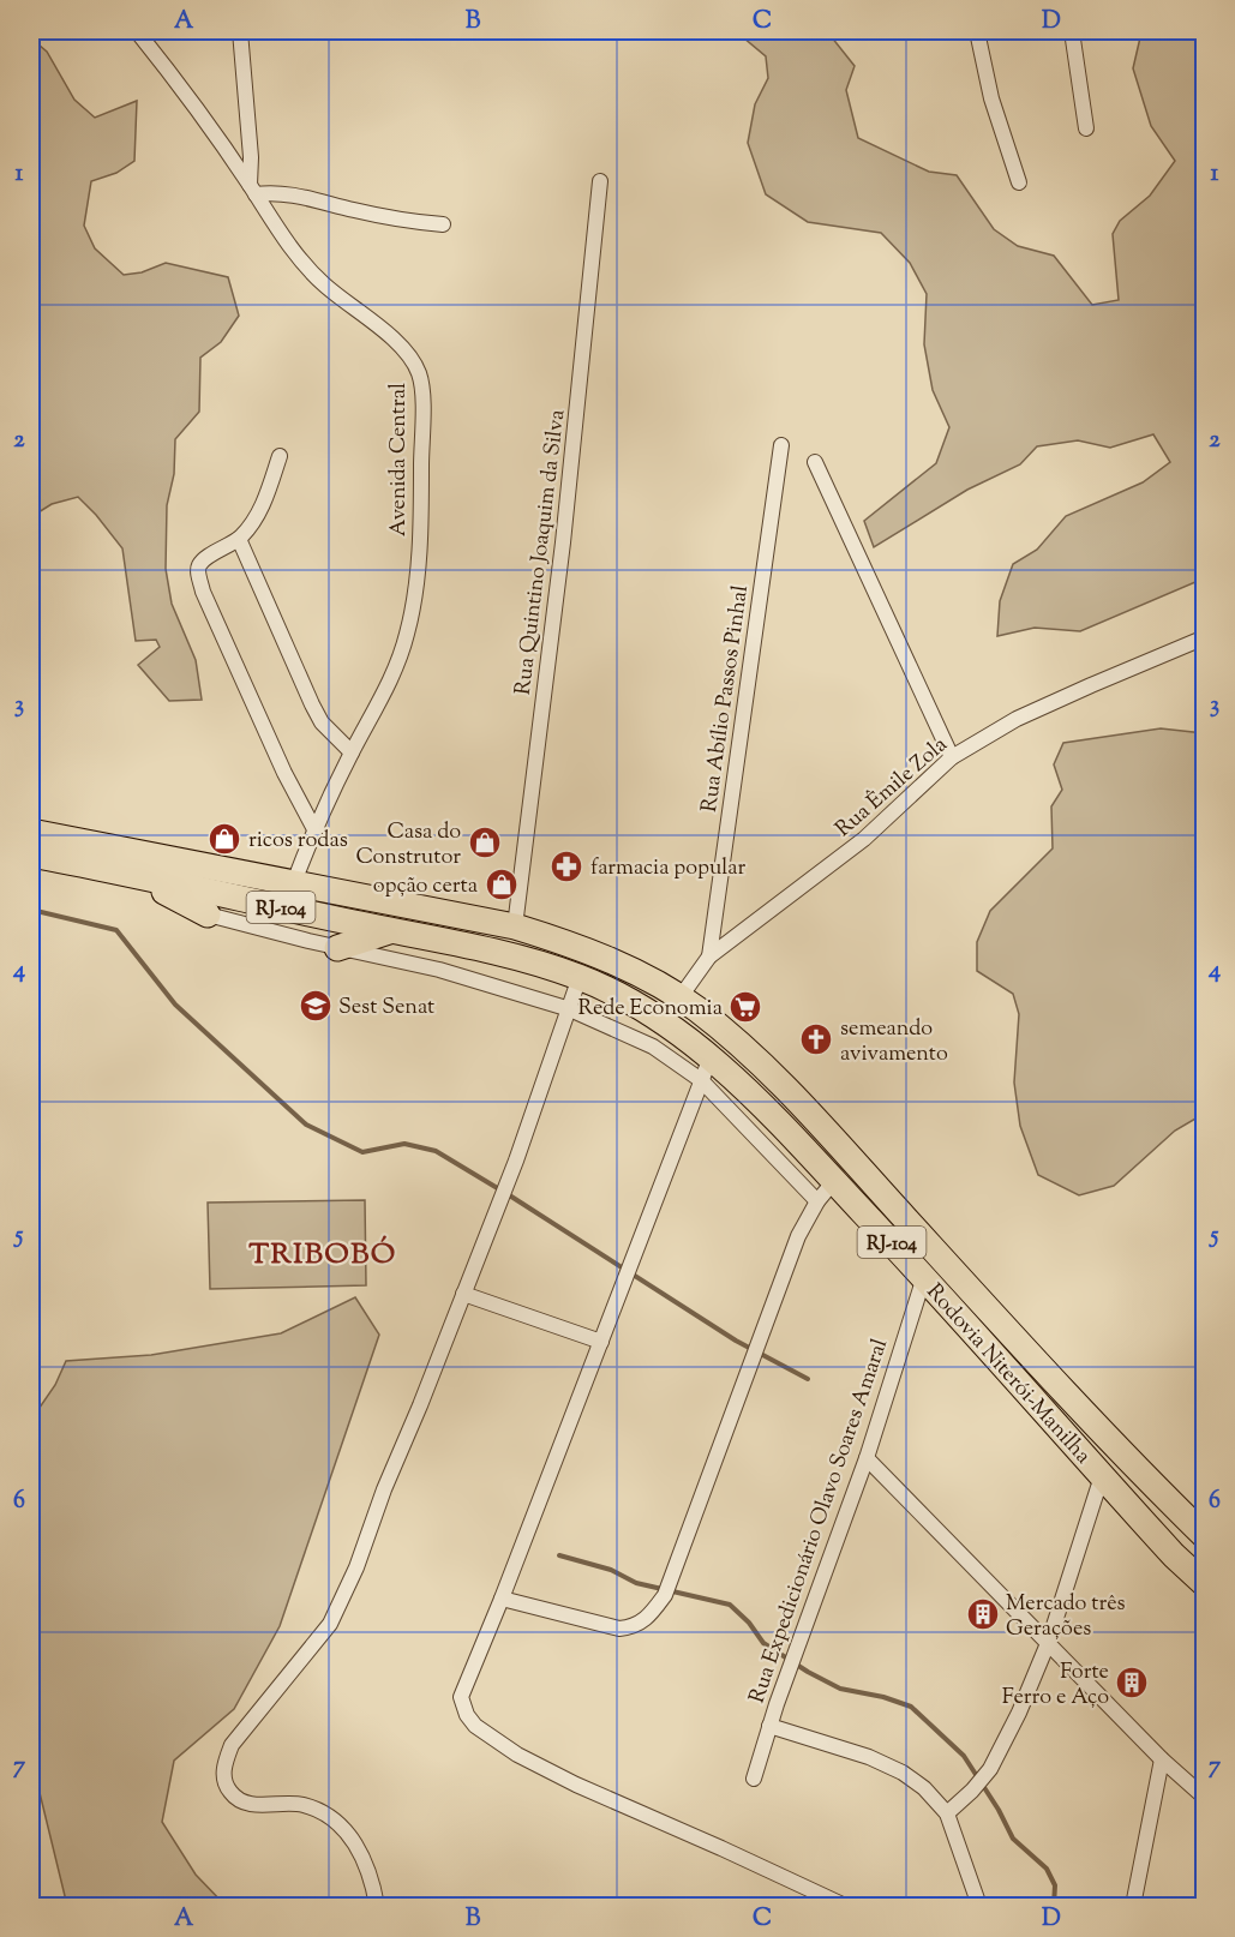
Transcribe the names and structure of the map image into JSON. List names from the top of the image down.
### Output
{
  "streets": {
    "highway": ["RJ-104", "Rodovia Niterói-Manilha"],
    "street": [
      "Avenida Central",
      "Rua Quintino Joaquim da Silva",
      "Rua Abílio Passos Pinhal",
      "Rua Êmile Zola",
      "Rua Expedicionário Olavo Soares Amaral"
    ]
  },
  "crossings": [
    ["Avenida Central", "Rodovia Niterói-Manilha"],
    ["Rua Quintino Joaquim da Silva", "Rodovia Niterói-Manilha"],
    ["Rua Abílio Passos Pinhal", "Rua Êmile Zola"],
    ["Rua Êmile Zola", "Rodovia Niterói-Manilha"],
    ["Rodovia Niterói-Manilha", "Rua Expedicionário Olavo Soares Amaral"]
  ],
  "districts": ["TRIBOBÓ"],
  "places": {
    "shop": ["ricos rodas", "Casa do Construtor", "opção certa"],
    "pharmacy": ["farmacia popular"],
    "school or university": ["Sest Senat"],
    "supermarket": ["Rede Economia"],
    "church": ["semeando avivamento"],
    "building": ["Mercado três Gerações", "Forte Ferro e Aço"]
  },
  "grid": {
    "columns": [
      "A",
      "B",
      "C",
      "D"
    ],
    "rows": [
      "1",
      "2",
      "3",
      "4",
      "5",
      "6",
      "7"
    ]
  }
}
